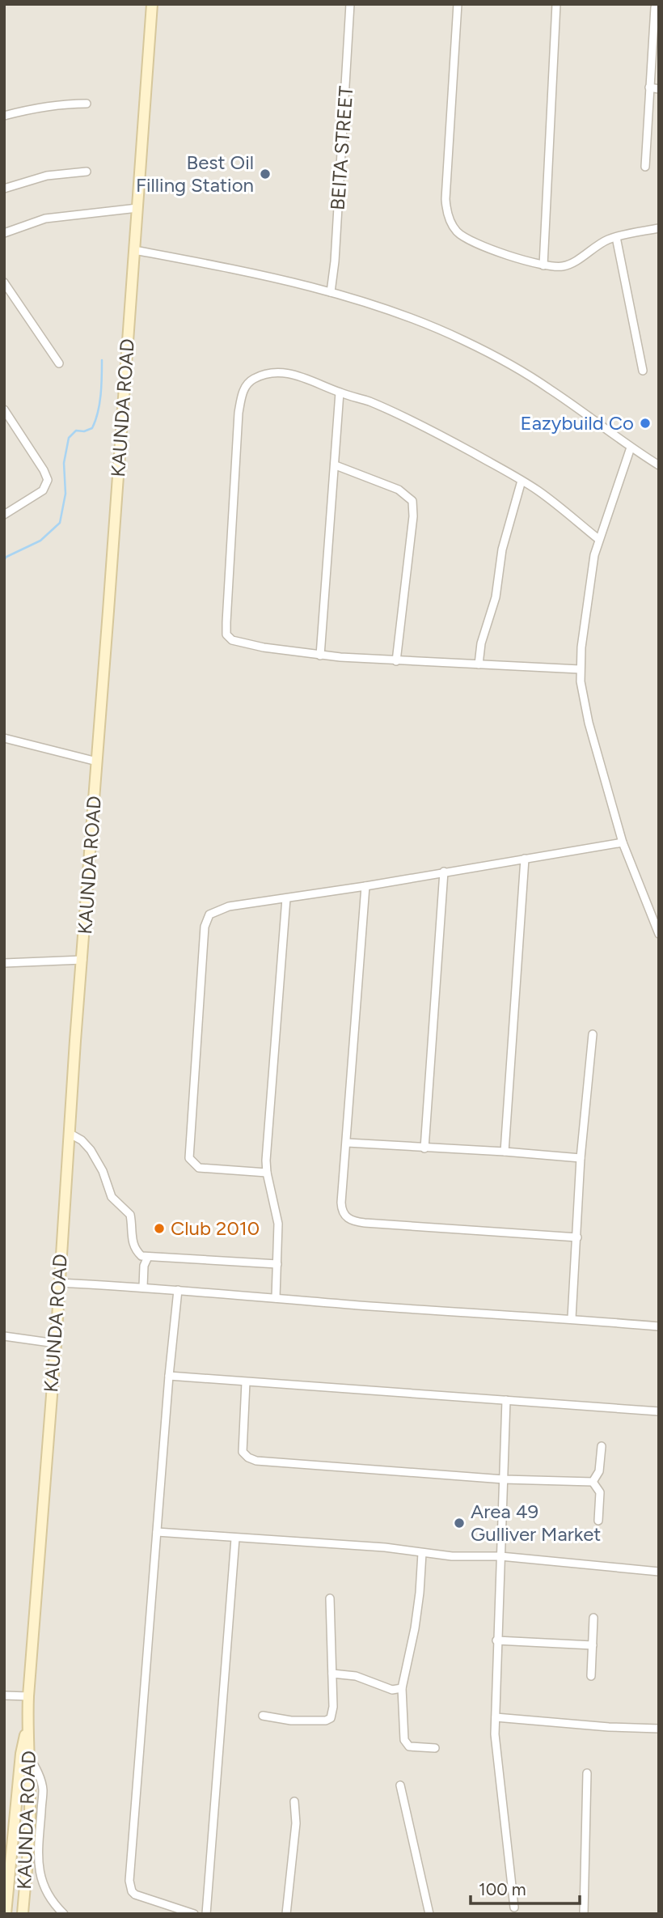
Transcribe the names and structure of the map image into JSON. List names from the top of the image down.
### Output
{
  "streets": {
    "main road": ["KAUNDA ROAD"],
    "street": ["BEITA STREET"]
  },
  "places": [
    "Best Oil Filling Station",
    "Eazybuild Co",
    "Club 2010",
    "Area 49 Gulliver Market"
  ],
  "scale_bar": "100 m"
}
